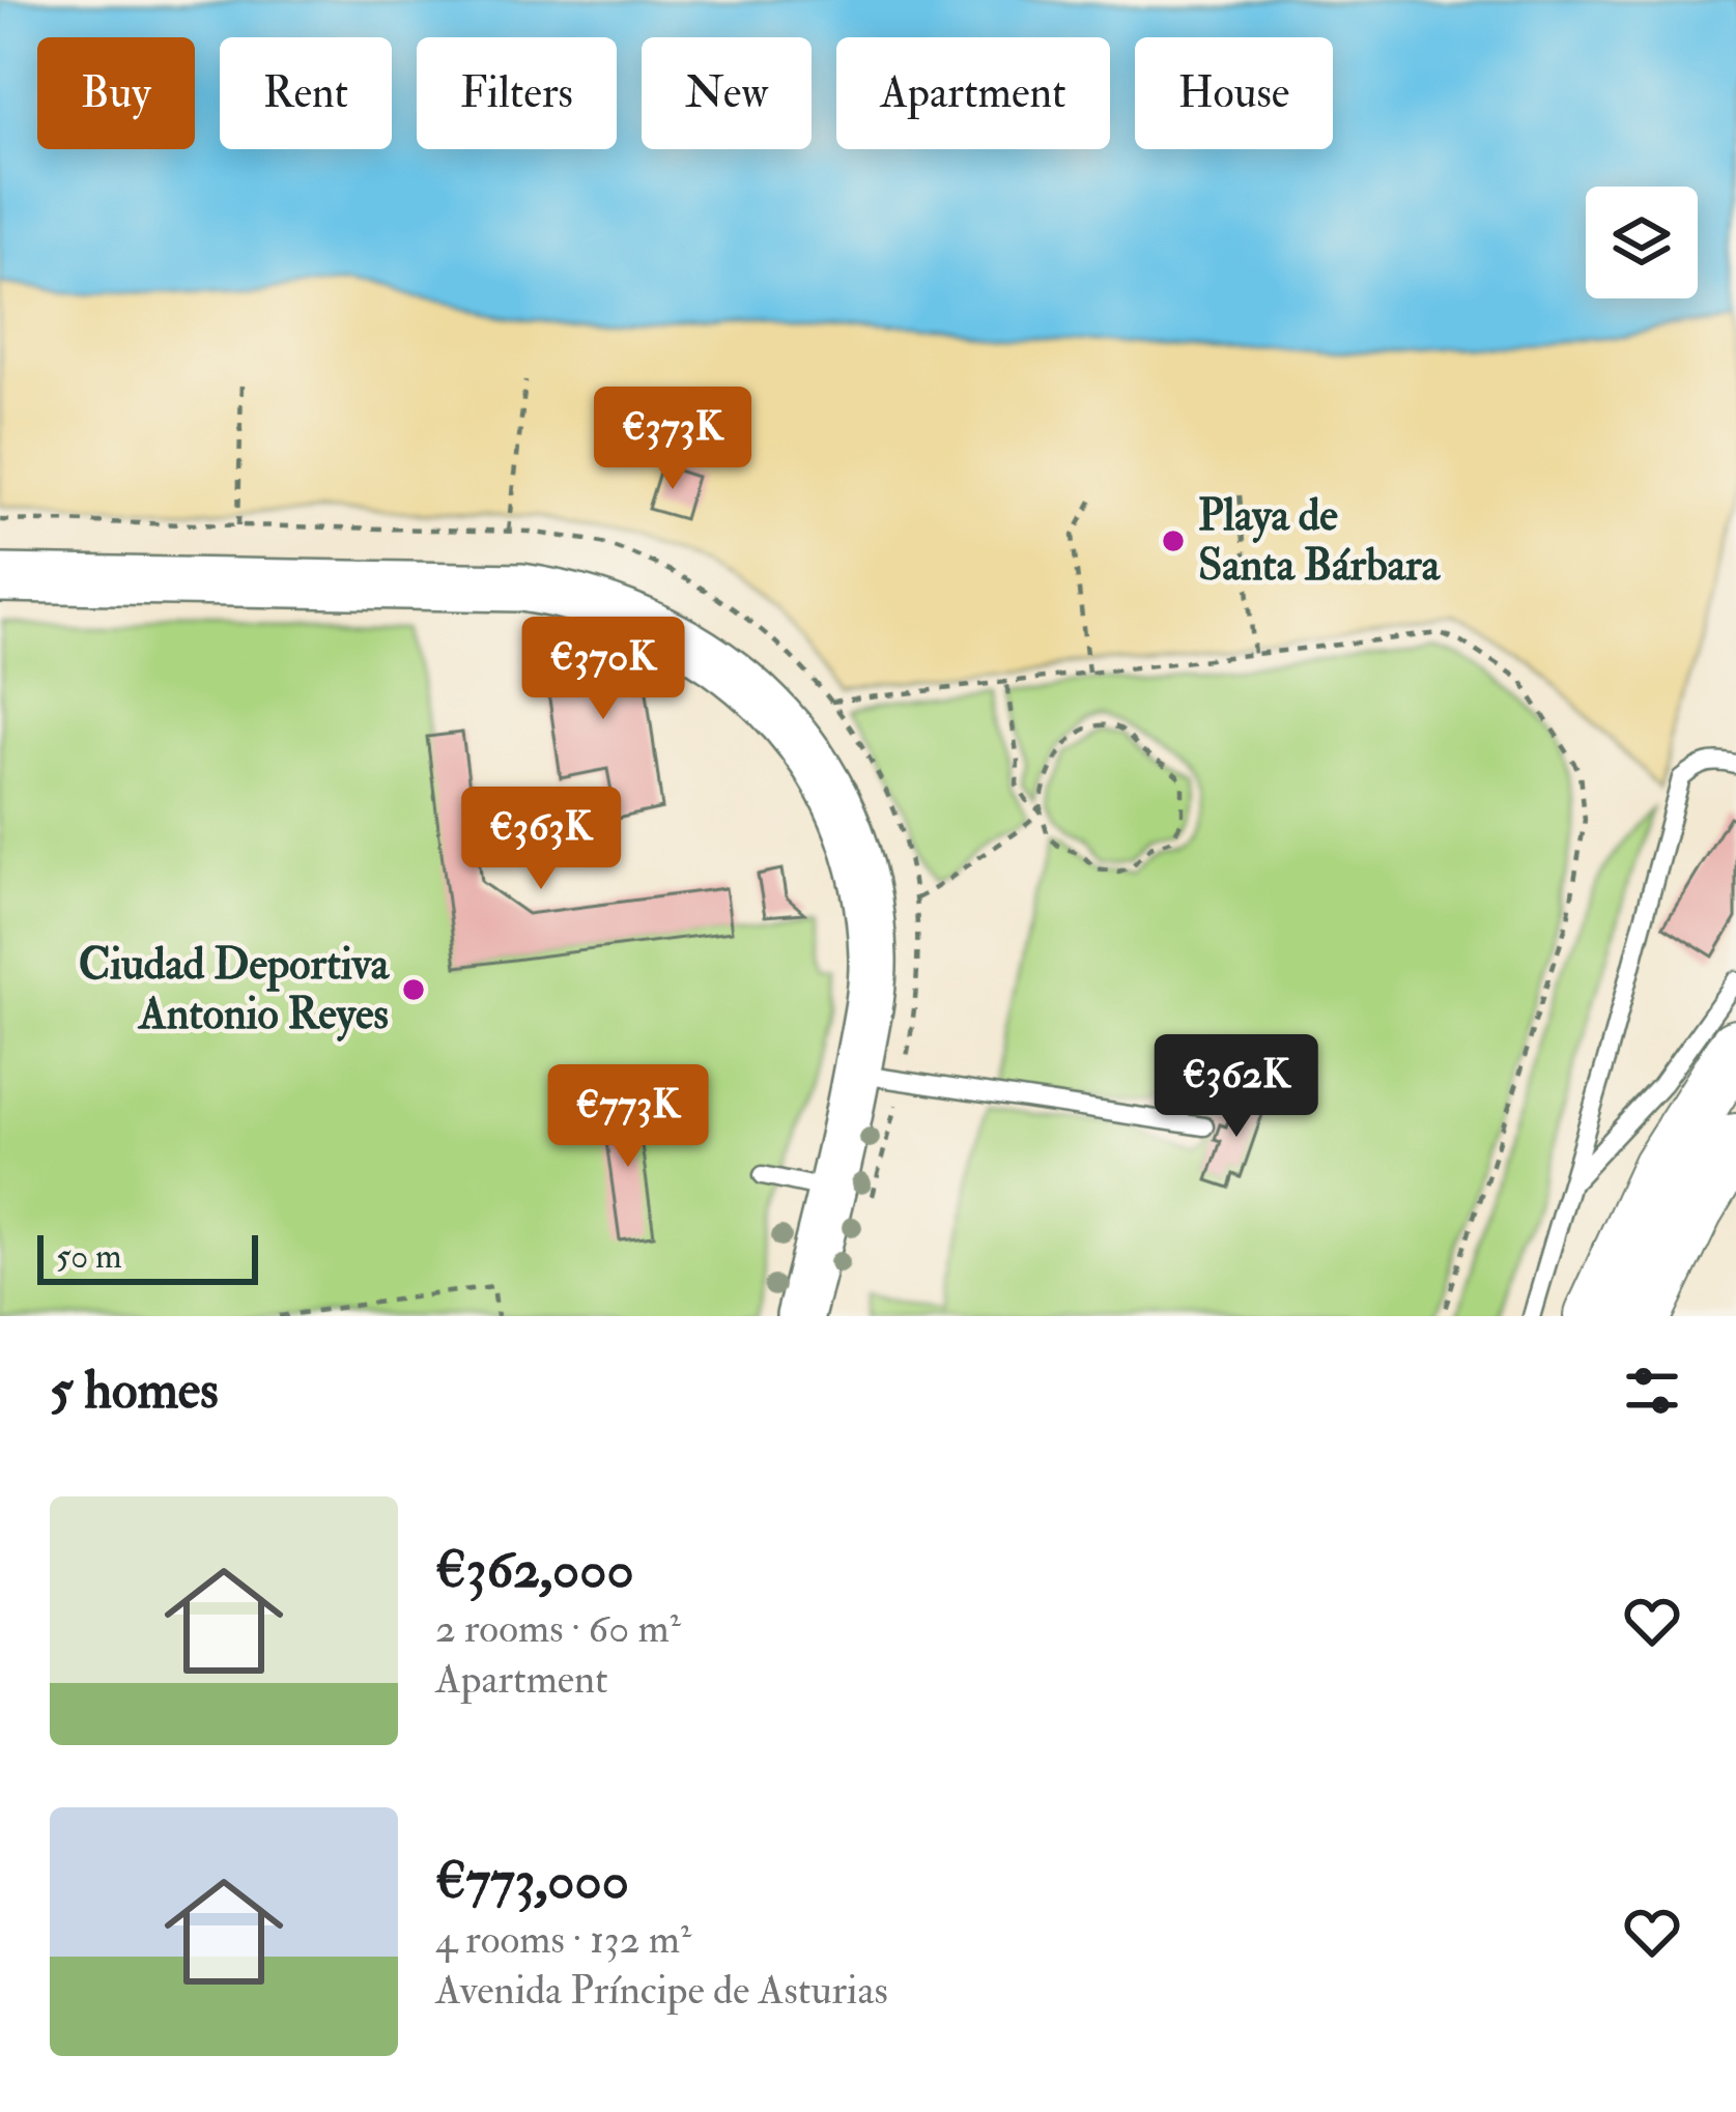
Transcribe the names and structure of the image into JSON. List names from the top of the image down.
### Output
{
  "places": ["Playa de Santa Bárbara", "Ciudad Deportiva Antonio Reyes"],
  "scale_bar": "50 m",
  "page": {
    "chip": [
      "Buy",
      "Rent",
      "Filters",
      "New",
      "Apartment",
      "House"
    ],
    "price": [
      "€373K",
      "€370K",
      "€363K",
      "€362K",
      "€773K"
    ],
    "scale": "50 m",
    "heading": "5 homes",
    "list": [
      {
        "name": "€362,000",
        "note": "2 rooms · 60 m² · Apartment"
      },
      {
        "name": "€773,000",
        "note": "4 rooms · 132 m² · Avenida Príncipe de Asturias"
      }
    ]
  }
}
